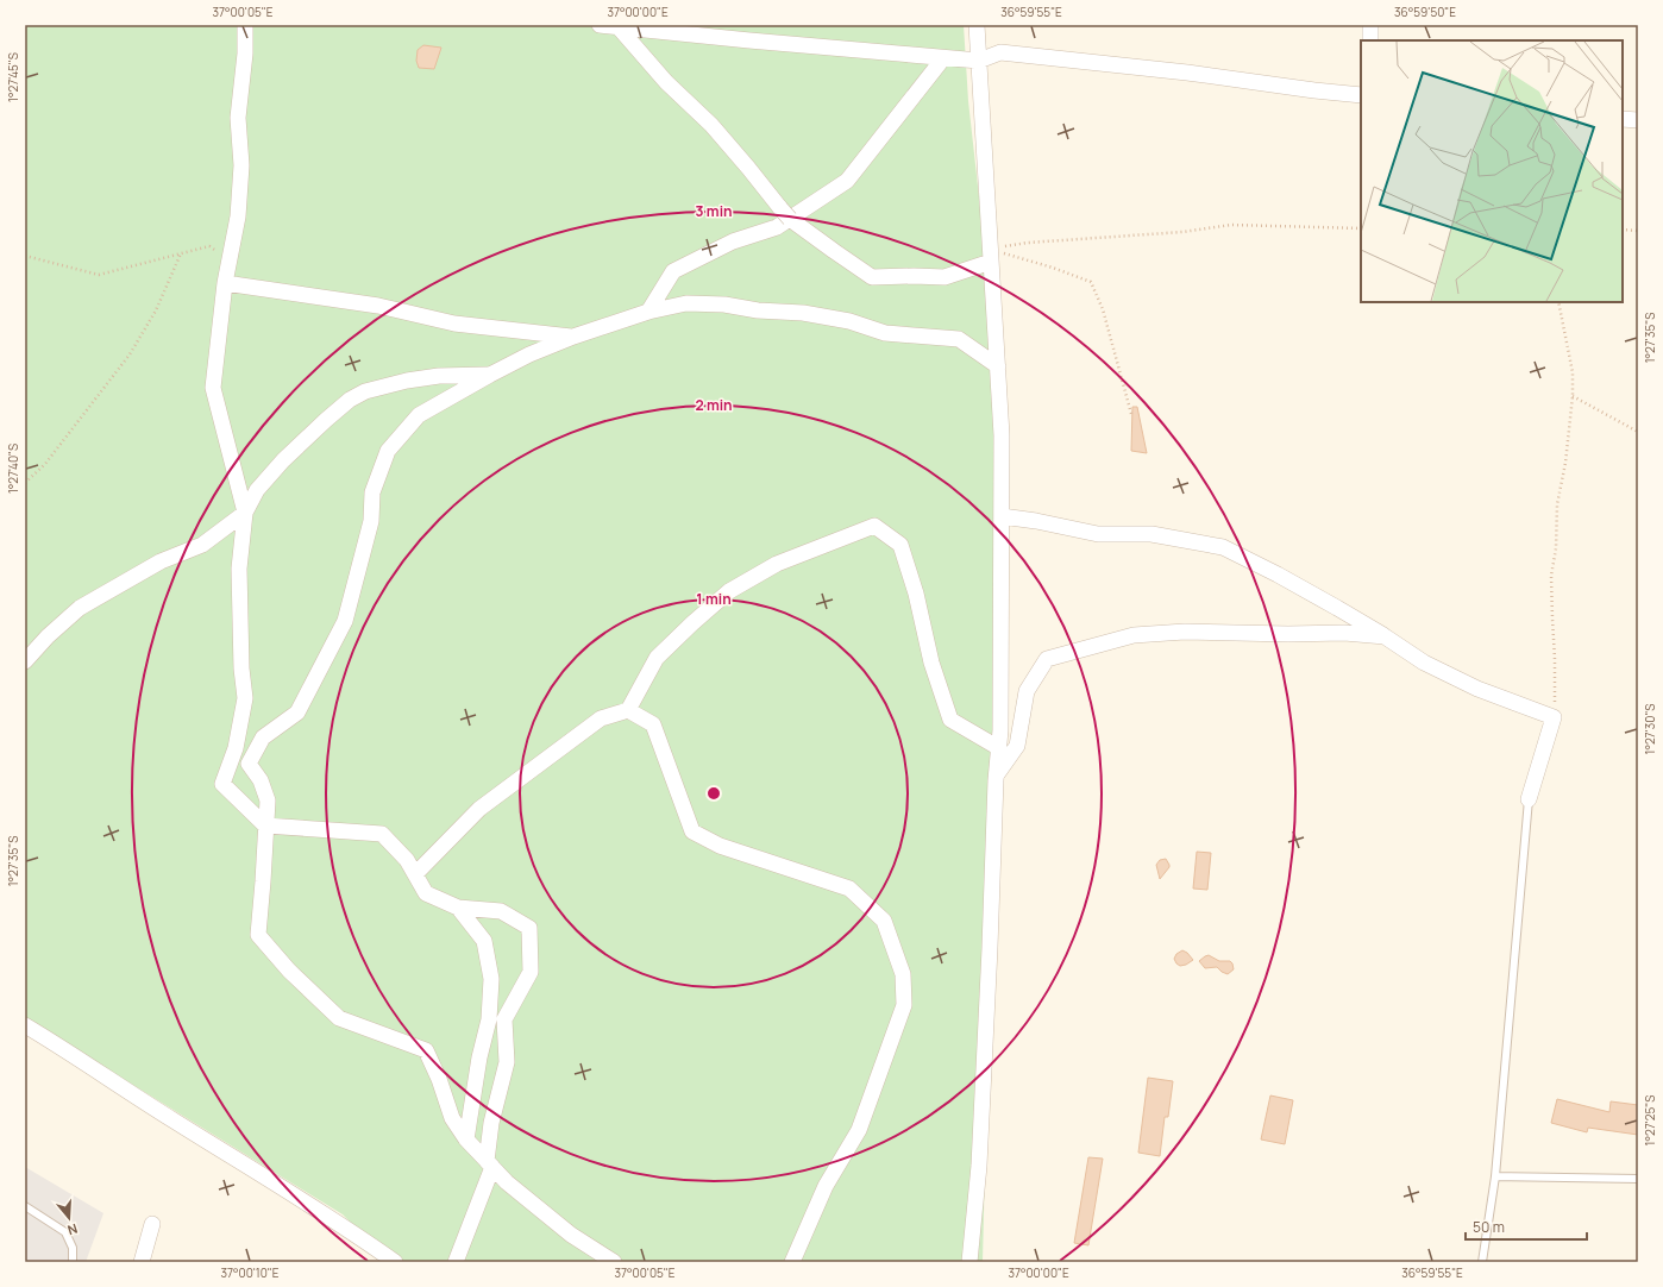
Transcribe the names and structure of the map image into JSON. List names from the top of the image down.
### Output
{
  "scale_bar": "50 m",
  "north": "bottom",
  "coordinates": [
    "37°00'05\"E",
    "37°00'00\"E",
    "36°59'55\"E",
    "36°59'50\"E",
    "1°27'45\"S",
    "1°27'35\"S",
    "1°27'40\"S",
    "1°27'30\"S",
    "1°27'25\"S",
    "37°00'10\"E"
  ],
  "rings": ["3 min", "2 min", "1 min"]
}
